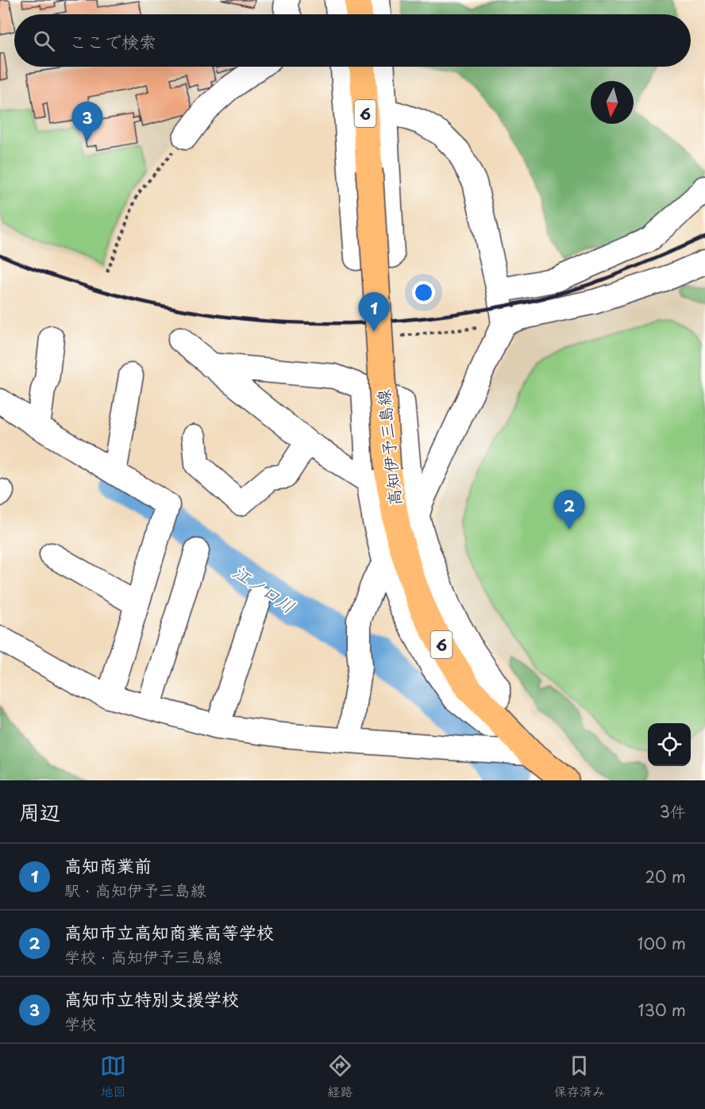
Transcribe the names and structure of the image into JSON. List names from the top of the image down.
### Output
{
  "streets": {
    "main road": ["6", "高知伊予三島線"]
  },
  "water": ["江ノ口川"],
  "north": "bottom",
  "page": {
    "search": "ここで検索",
    "pins": ["3", "1", "2"],
    "heading": ["周辺", "3件"],
    "list": [
      {
        "mark": "1",
        "name": "高知商業前",
        "note": "駅 · 高知伊予三島線",
        "value": "20 m"
      },
      {
        "mark": "2",
        "name": "高知市立高知商業高等学校",
        "note": "学校 · 高知伊予三島線",
        "value": "100 m"
      },
      {
        "mark": "3",
        "name": "高知市立特別支援学校",
        "note": "学校",
        "value": "130 m"
      }
    ],
    "nav": ["地図", "経路", "保存済み"]
  }
}
